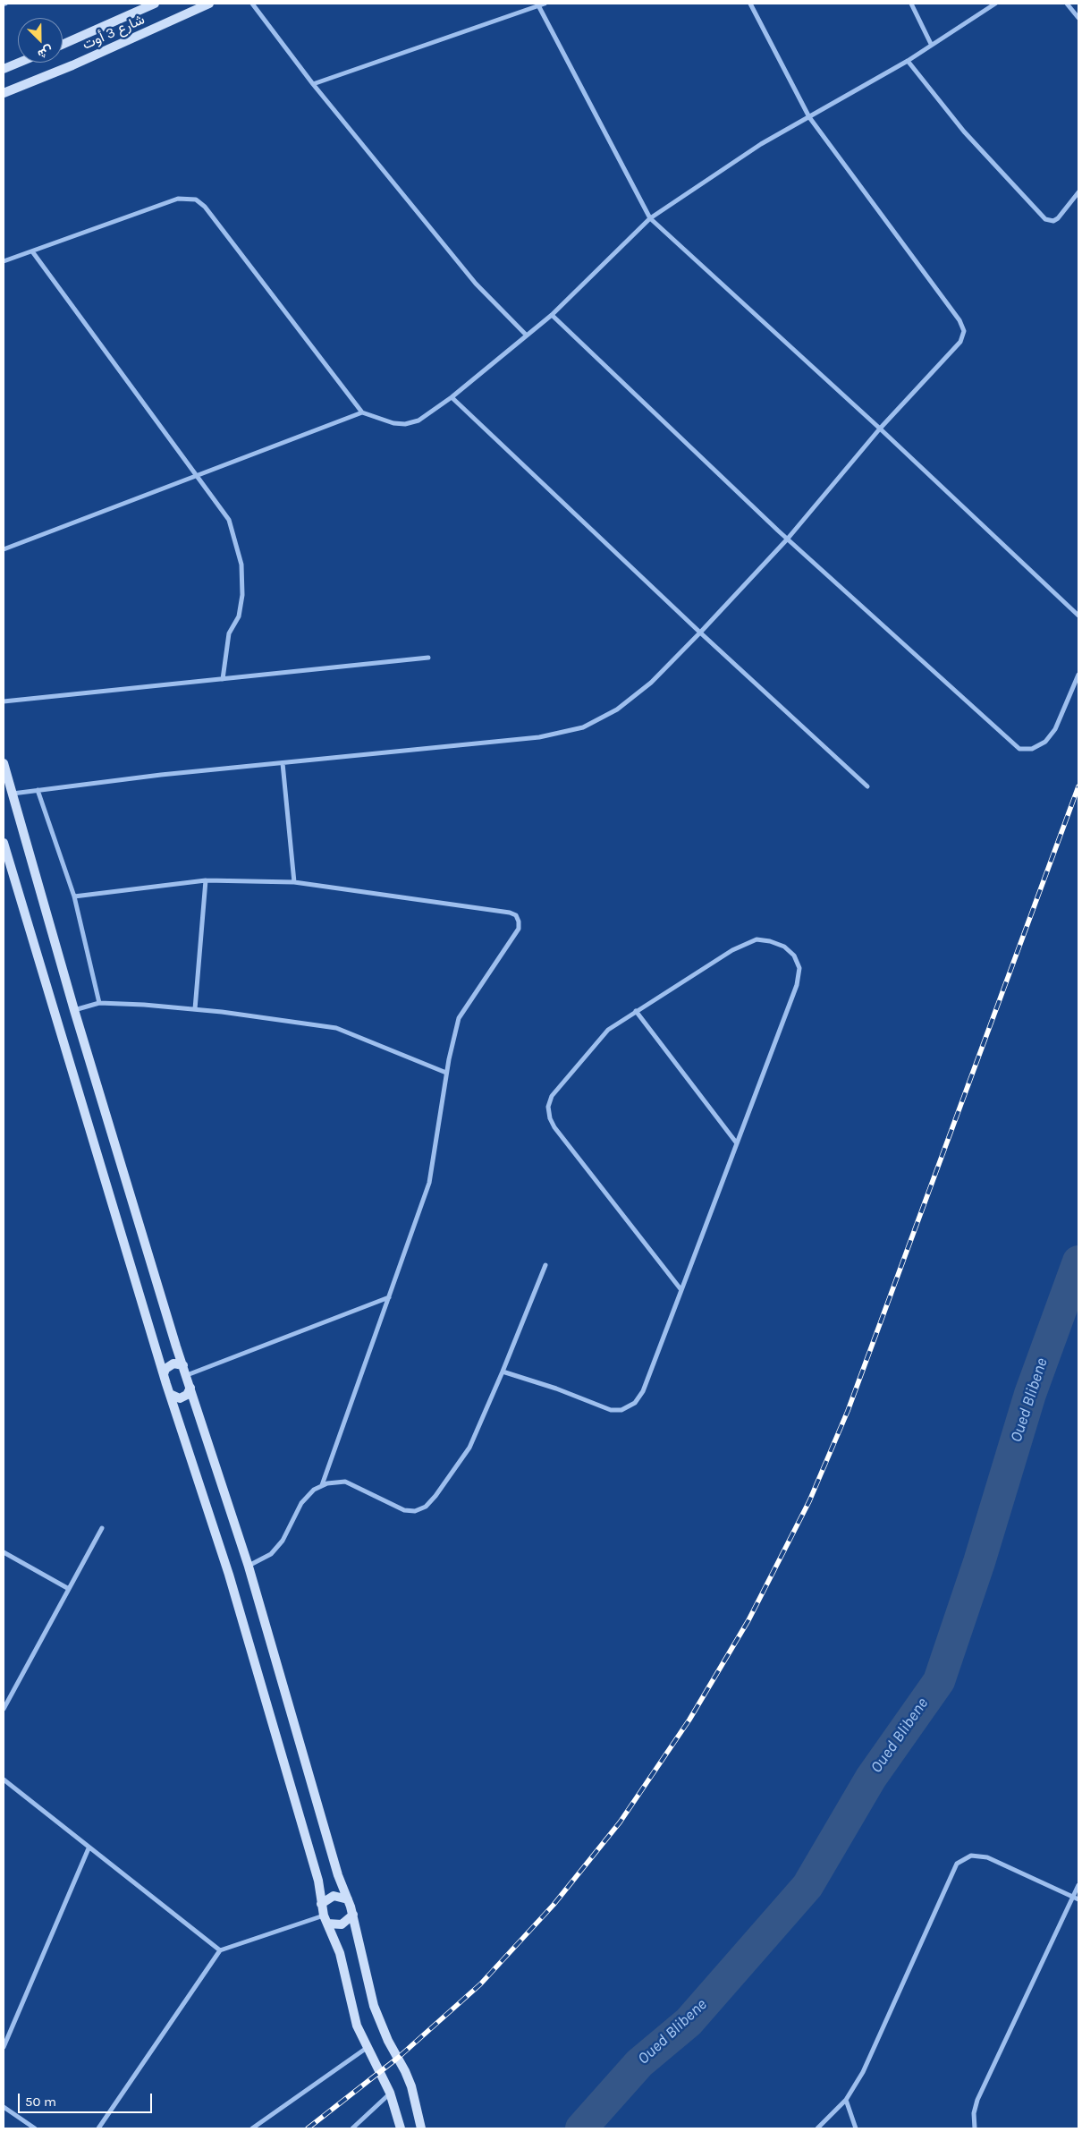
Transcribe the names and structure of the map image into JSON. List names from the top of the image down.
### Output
{
  "streets": {
    "main road": ["شارع 3 أوت"]
  },
  "water": ["Oued Blibene"],
  "scale_bar": "50 m",
  "north": "bottom right"
}
